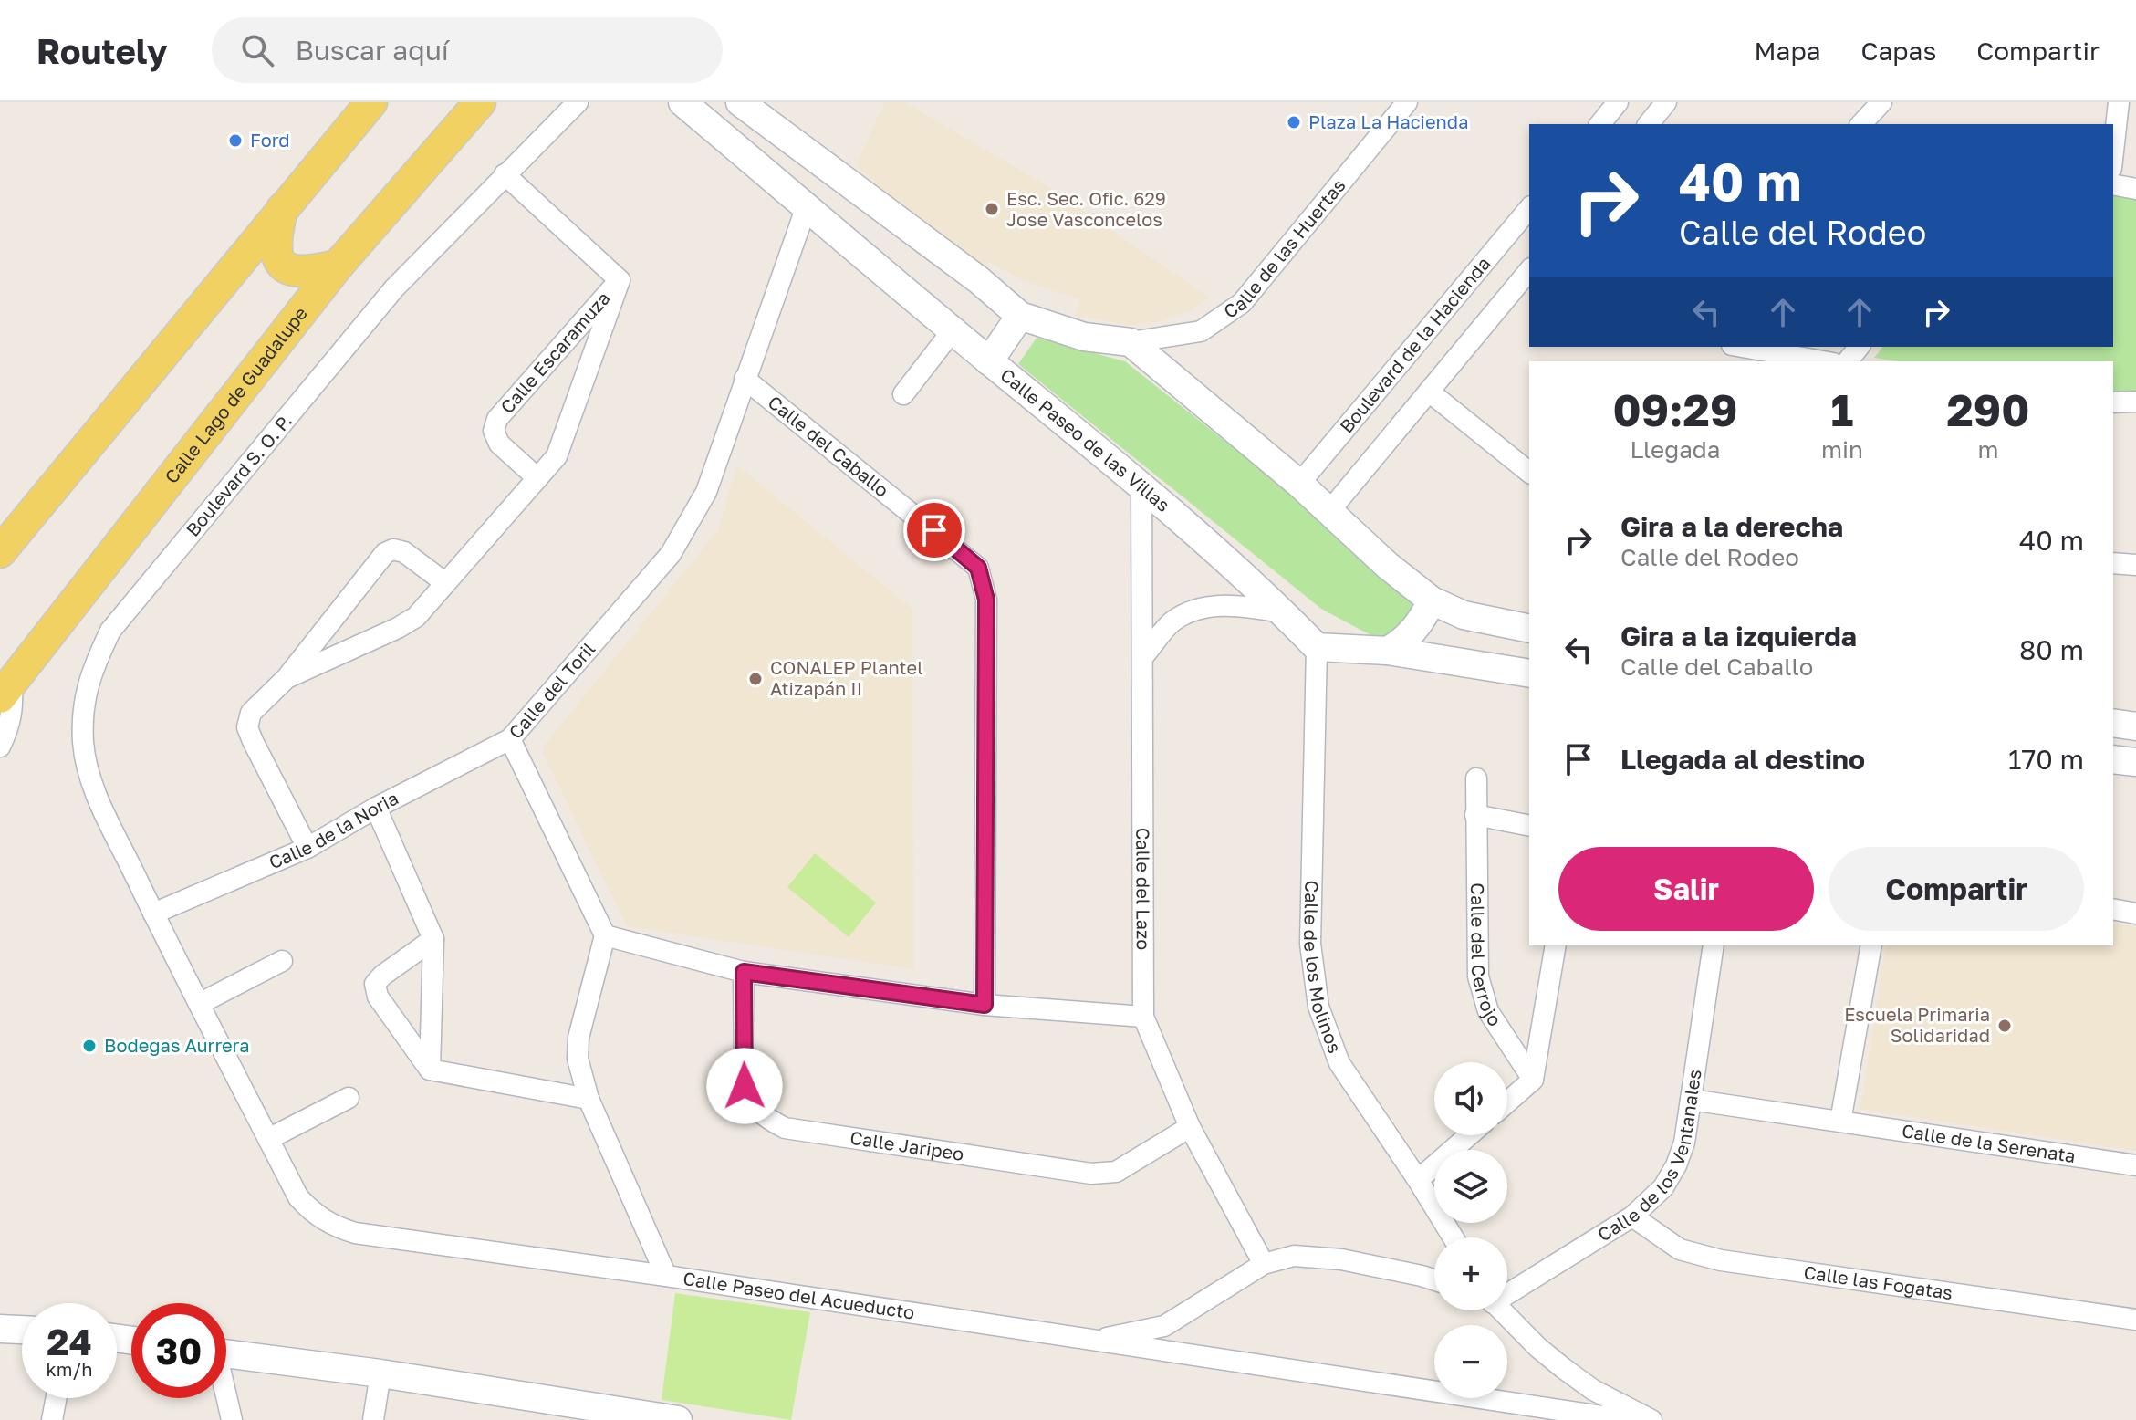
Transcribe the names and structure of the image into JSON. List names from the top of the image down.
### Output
{
  "streets": {
    "main road": ["Calle Lago de Guadalupe"],
    "street": [
      "Calle de las Huertas",
      "Boulevard de la Hacienda",
      "Calle Escaramuza",
      "Calle Paseo de las Villas",
      "Calle del Caballo",
      "Boulevard S. O. P.",
      "Calle del Toril",
      "Calle de la Noria",
      "Calle del Lazo",
      "Calle del Cerrojo",
      "Calle de los Molinos",
      "Calle de la Serenata",
      "Calle Jaripeo",
      "Calle de los Ventanales",
      "Calle las Fogatas",
      "Calle Paseo del Acueducto"
    ]
  },
  "crossings": [
    ["Calle Escaramuza", "Boulevard S. O. P."],
    ["Calle Paseo de las Villas", "Calle del Toril"],
    ["Calle Paseo de las Villas", "Calle del Lazo"],
    ["Calle Paseo de las Villas", "Calle de los Molinos"],
    ["Calle del Caballo", "Calle del Toril"],
    ["Boulevard S. O. P.", "Calle de la Noria"],
    ["Boulevard S. O. P.", "Calle Paseo del Acueducto"],
    ["Calle del Toril", "Calle de la Noria"],
    ["Calle de la Noria", "Calle Paseo del Acueducto"],
    ["Calle del Lazo", "Calle Jaripeo"],
    ["Calle de la Serenata", "Calle de los Ventanales"],
    ["Calle de los Ventanales", "Calle las Fogatas"]
  ],
  "places": [
    "Plaza La Hacienda",
    "Ford",
    "Esc. Sec. Ofic. 629 Jose Vasconcelos",
    "CONALEP Plantel Atizapán II",
    "Escuela Primaria Solidaridad",
    "Bodegas Aurrera"
  ],
  "page": {
    "header": "Routely",
    "search": "Buscar aquí",
    "nav": ["Mapa", "Capas", "Compartir"],
    "turn": ["40 m", "Calle del Rodeo"],
    "eta": [
      "09:29",
      "Llegada",
      "1",
      "min",
      "290",
      "m"
    ],
    "list": [
      {
        "name": "Gira a la derecha",
        "note": "Calle del Rodeo",
        "value": "40 m"
      },
      {
        "name": "Gira a la izquierda",
        "note": "Calle del Caballo",
        "value": "80 m"
      },
      {
        "name": "Llegada al destino",
        "value": "170 m"
      }
    ],
    "buttons": ["Salir", "Compartir"],
    "map_buttons": ["+", "−"],
    "speed": "24 km/h",
    "limit": "30"
  }
}
